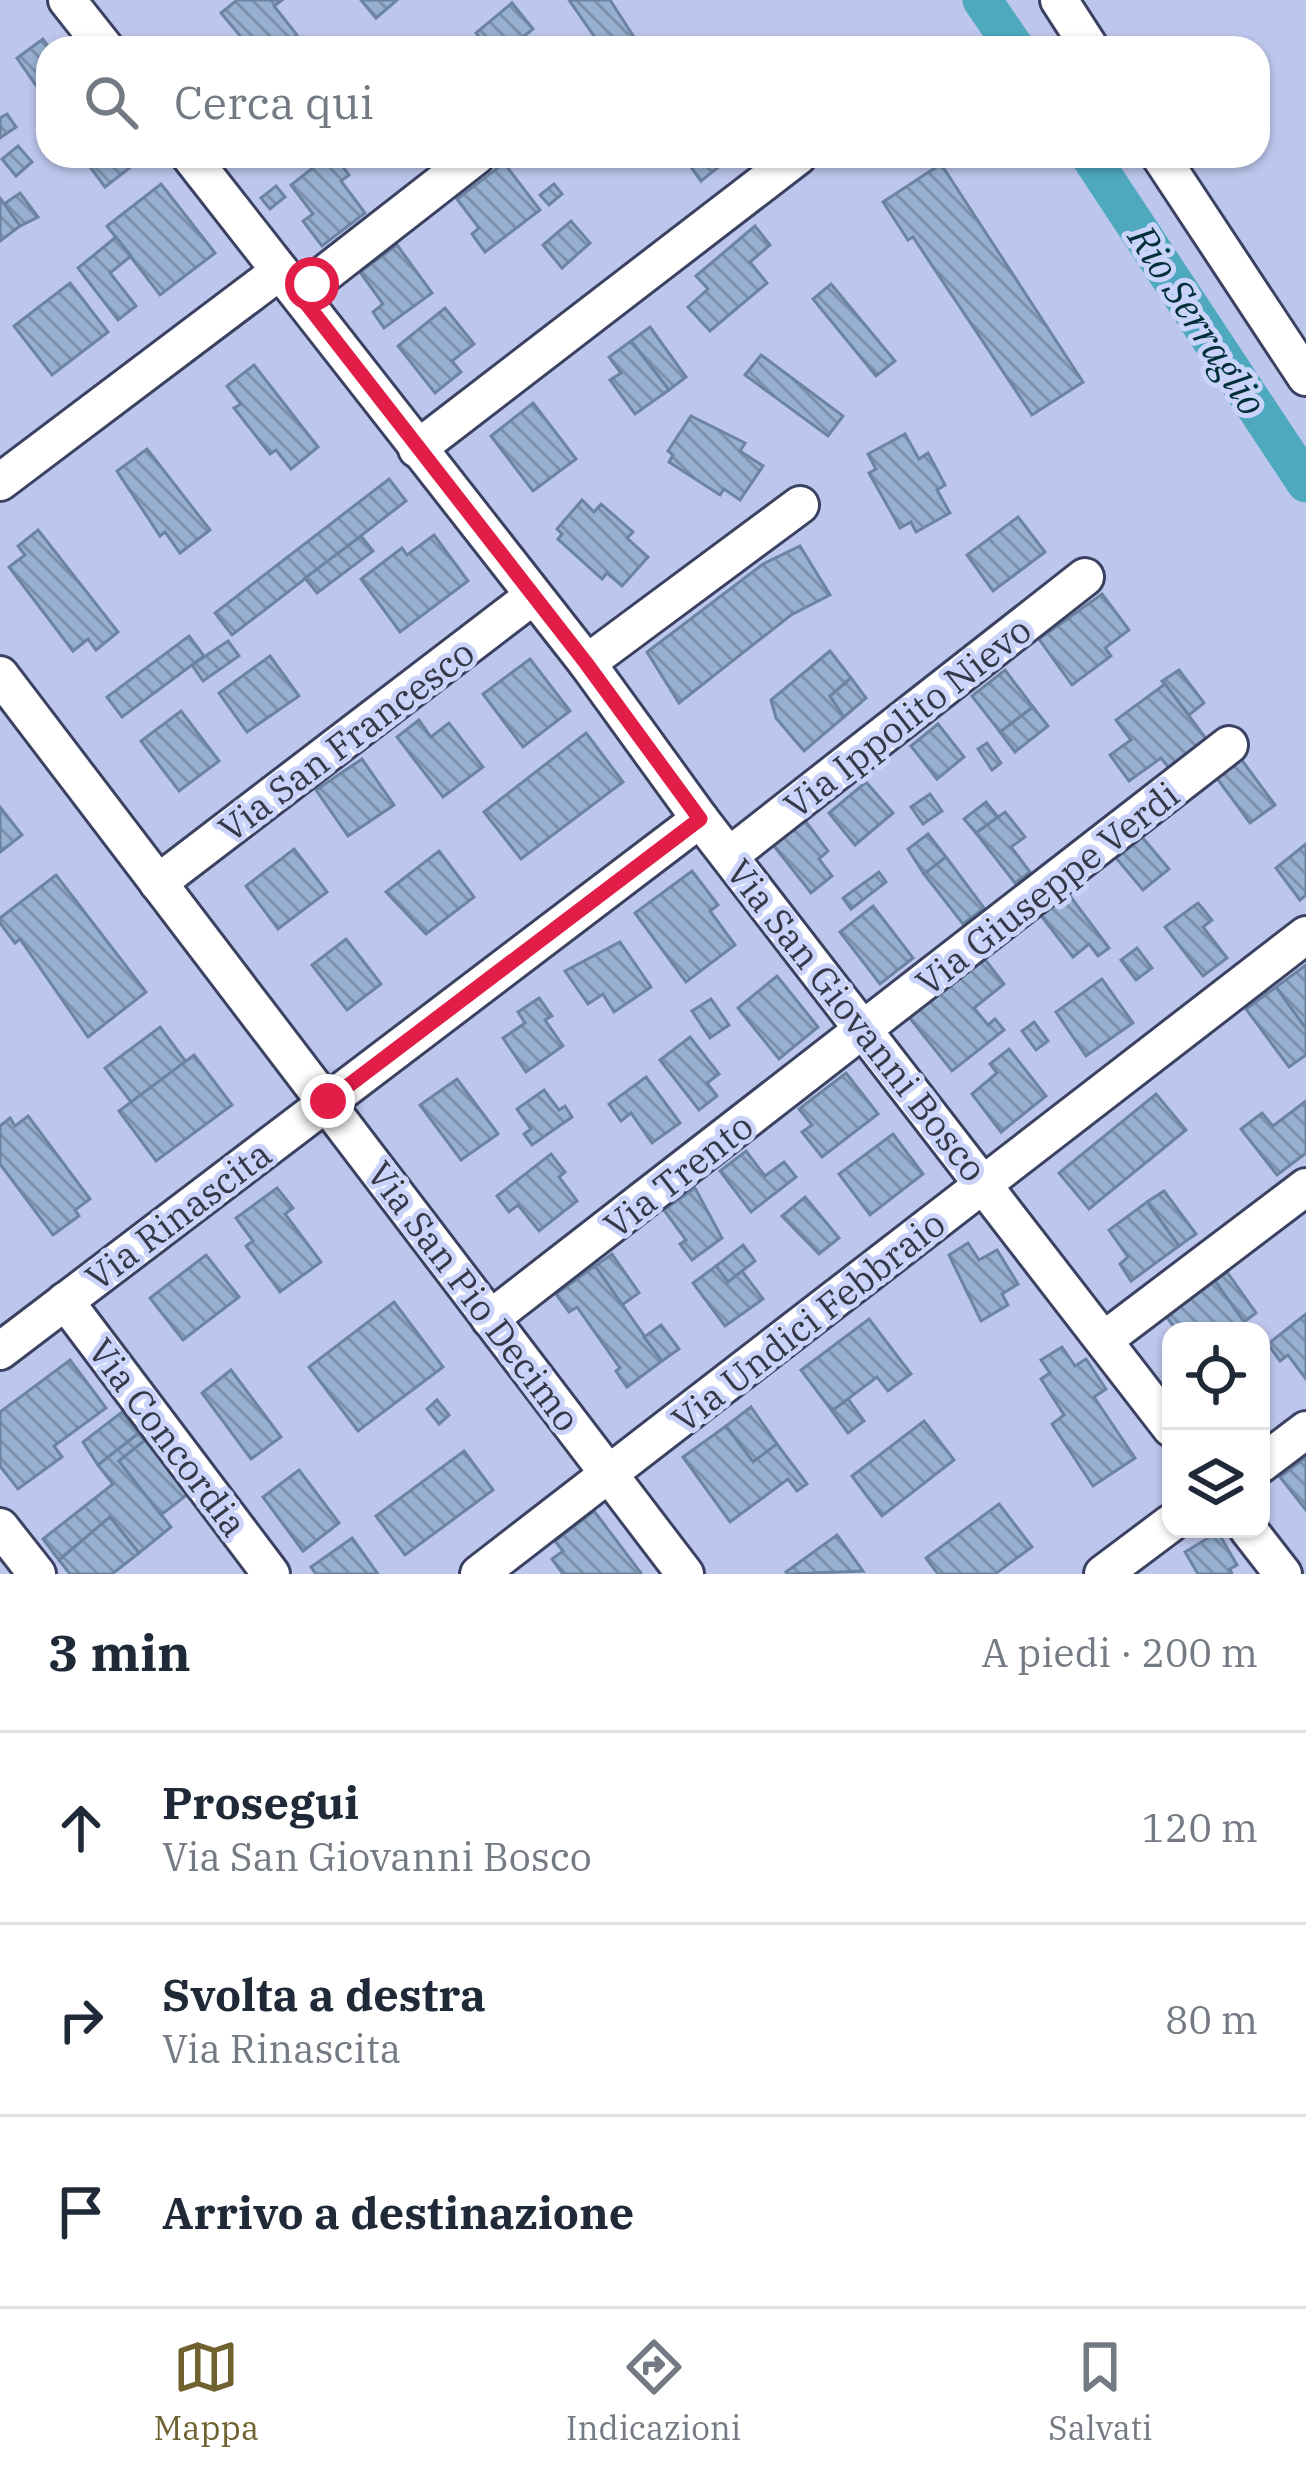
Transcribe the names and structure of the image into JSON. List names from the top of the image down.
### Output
{
  "streets": {
    "street": [
      "Via Ippolito Nievo",
      "Via San Francesco",
      "Via Giuseppe Verdi",
      "Via San Giovanni Bosco",
      "Via Trento",
      "Via Rinascita",
      "Via San Pio Decimo",
      "Via Undici Febbraio",
      "Via Concordia"
    ]
  },
  "crossings": [
    ["Via Ippolito Nievo", "Via San Giovanni Bosco"],
    ["Via San Francesco", "Via San Giovanni Bosco"],
    ["Via San Francesco", "Via San Pio Decimo"],
    ["Via Giuseppe Verdi", "Via San Giovanni Bosco"],
    ["Via Giuseppe Verdi", "Via Trento"],
    ["Via San Giovanni Bosco", "Via Trento"],
    ["Via San Giovanni Bosco", "Via Rinascita"],
    ["Via San Giovanni Bosco", "Via Undici Febbraio"],
    ["Via Trento", "Via San Pio Decimo"],
    ["Via Rinascita", "Via San Pio Decimo"],
    ["Via Rinascita", "Via Concordia"],
    ["Via San Pio Decimo", "Via Undici Febbraio"]
  ],
  "water": ["Rio Serraglio"],
  "page": {
    "search": "Cerca qui",
    "heading": ["3 min", "A piedi · 200 m"],
    "list": [
      ["Prosegui", "Via San Giovanni Bosco", "120 m"],
      ["Svolta a destra", "Via Rinascita", "80 m"],
      "Arrivo a destinazione"
    ],
    "nav": ["Mappa", "Indicazioni", "Salvati"]
  }
}
